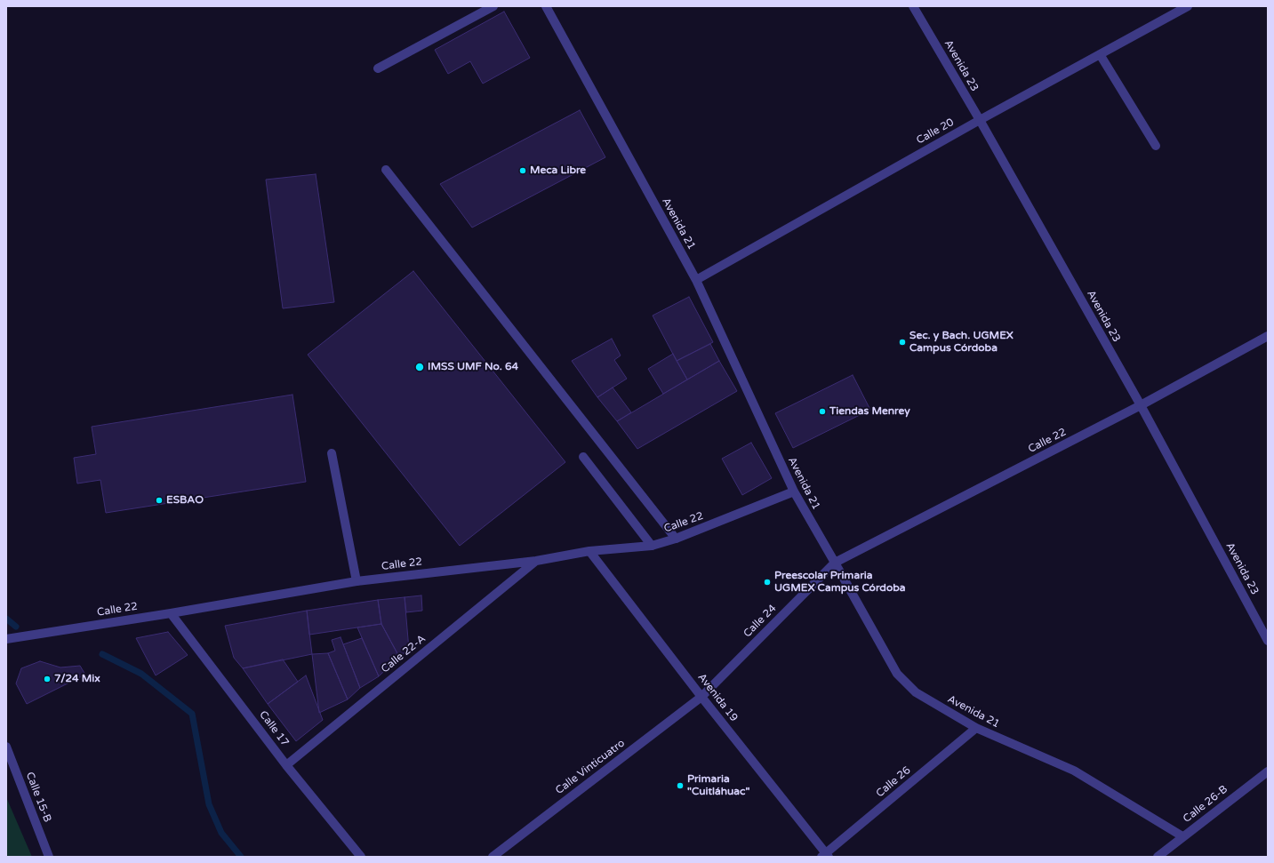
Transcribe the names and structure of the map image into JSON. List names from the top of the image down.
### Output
{
  "streets": {
    "street": [
      "Avenida 23",
      "Calle 20",
      "Avenida 21",
      "Calle 22",
      "Calle 24",
      "Calle 22-A",
      "Avenida 19",
      "Calle 17",
      "Calle Vinticuatro",
      "Calle 26",
      "Calle 15-B",
      "Calle 26-B"
    ]
  },
  "crossings": [
    ["Avenida 23", "Calle 20"],
    ["Avenida 23", "Calle 22"],
    ["Calle 20", "Avenida 21"],
    ["Avenida 21", "Calle 22"],
    ["Avenida 21", "Calle 24"],
    ["Avenida 21", "Calle 26"],
    ["Avenida 21", "Calle 26-B"],
    ["Calle 22", "Calle 24"],
    ["Calle 22", "Calle 22-A"],
    ["Calle 22", "Avenida 19"],
    ["Calle 22", "Calle 17"],
    ["Calle 24", "Avenida 19"],
    ["Calle 24", "Calle Vinticuatro"],
    ["Calle 22-A", "Calle 17"],
    ["Avenida 19", "Calle Vinticuatro"],
    ["Avenida 19", "Calle 26"]
  ],
  "places": [
    "Meca Libre",
    "Sec. y Bach. UGMEX Campus Córdoba",
    "IMSS UMF No. 64",
    "Tiendas Menrey",
    "ESBAO",
    "Preescolar Primaria UGMEX Campus Córdoba",
    "7/24 Mix",
    "Primaria \"Cuitláhuac\""
  ]
}
